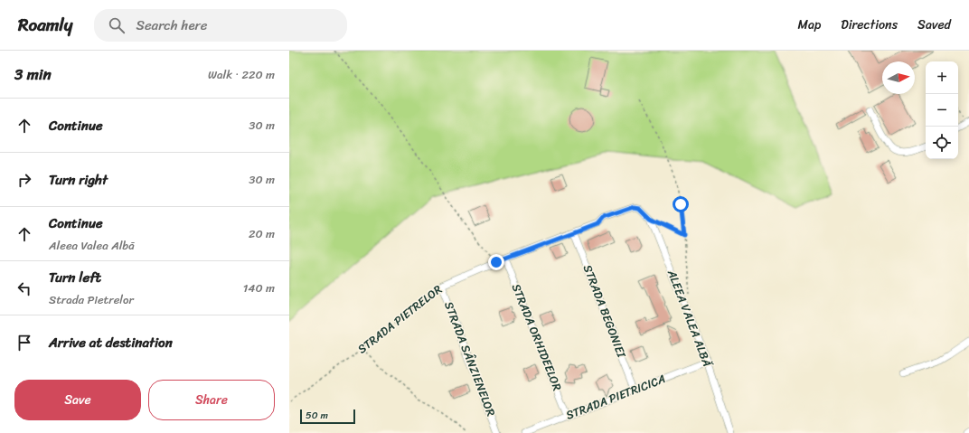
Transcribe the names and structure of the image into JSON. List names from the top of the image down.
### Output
{
  "streets": {
    "street": [
      "STRADA BEGONIEI",
      "ALEEA VALEA ALBĂ",
      "STRADA PIETRELOR",
      "STRADA ORHIDEELOR",
      "STRADA SÂNZIENELOR",
      "STRADA PIETRICICA"
    ]
  },
  "crossings": [
    ["STRADA BEGONIEI", "STRADA PIETRELOR"],
    ["STRADA BEGONIEI", "STRADA PIETRICICA"],
    ["ALEEA VALEA ALBĂ", "STRADA PIETRELOR"],
    ["ALEEA VALEA ALBĂ", "STRADA PIETRICICA"],
    ["STRADA PIETRELOR", "STRADA ORHIDEELOR"],
    ["STRADA PIETRELOR", "STRADA SÂNZIENELOR"],
    ["STRADA ORHIDEELOR", "STRADA PIETRICICA"]
  ],
  "scale_bar": "50 m",
  "north": "right",
  "page": {
    "header": "Roamly",
    "search": "Search here",
    "nav": ["Map", "Directions", "Saved"],
    "heading": ["3 min", "Walk · 220 m"],
    "map_buttons": ["+", "−"],
    "list": [
      ["Continue", "30 m"],
      ["Turn right", "30 m"],
      ["Continue", "Aleea Valea Albă", "20 m"],
      ["Turn left", "Strada Pietrelor", "140 m"],
      "Arrive at destination"
    ],
    "buttons": ["Save", "Share"],
    "scale": "50 m"
  }
}
